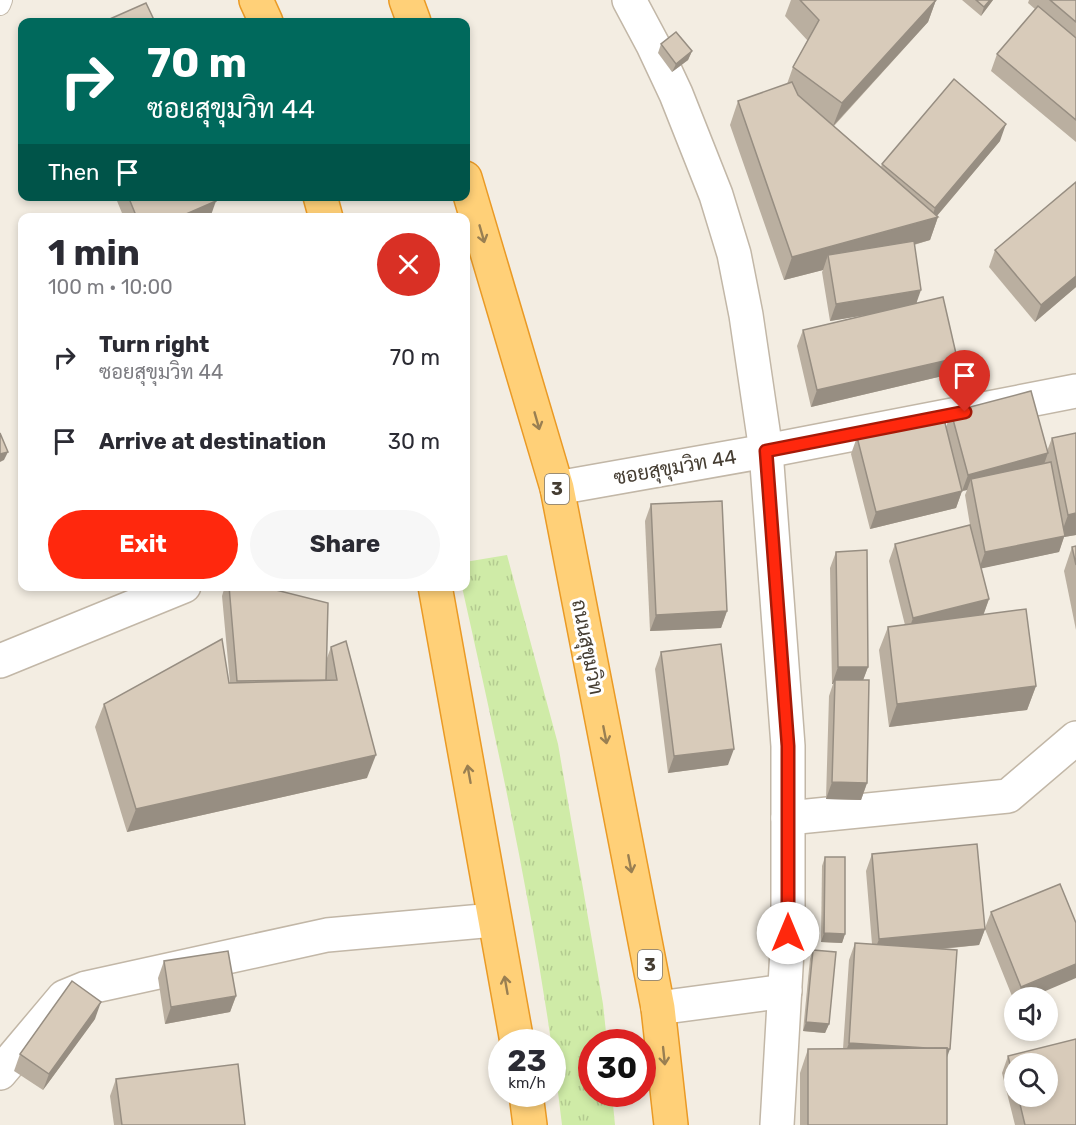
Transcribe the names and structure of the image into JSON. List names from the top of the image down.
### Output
{
  "streets": {
    "highway": ["3", "ถนนสุขุมวิท"],
    "street": ["ซอยสุขุมวิท 44"]
  },
  "crossings": [
    ["ซอยสุขุมวิท 44", "ถนนสุขุมวิท"]
  ],
  "page": {
    "turn": ["70 m", "ซอยสุขุมวิท 44"],
    "then": "Then",
    "heading": ["1 min", "100 m · 10:00"],
    "list": [
      {
        "name": "Turn right",
        "note": "ซอยสุขุมวิท 44",
        "value": "70 m"
      },
      {
        "name": "Arrive at destination",
        "value": "30 m"
      }
    ],
    "buttons": ["Exit", "Share"],
    "speed": "23 km/h",
    "limit": "30"
  }
}
